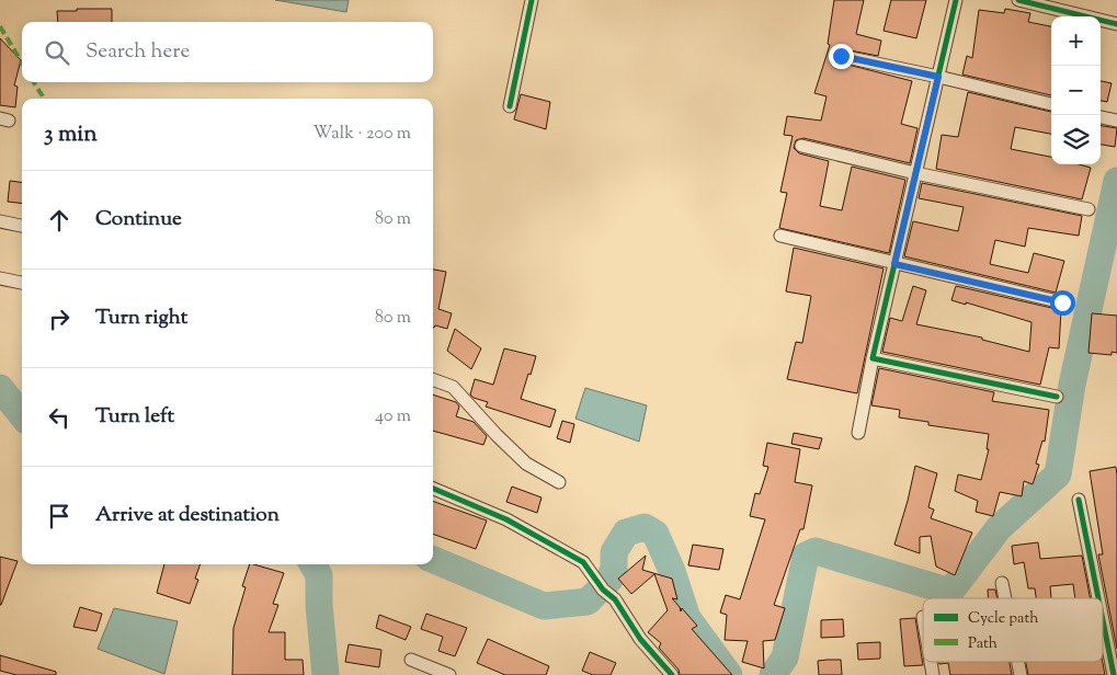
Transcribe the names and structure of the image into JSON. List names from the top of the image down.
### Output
{
  "legend": ["Cycle path", "Path"],
  "page": {
    "map_buttons": ["+", "−"],
    "search": "Search here",
    "heading": ["3 min", "Walk · 200 m"],
    "list": [
      ["Continue", "80 m"],
      ["Turn right", "80 m"],
      ["Turn left", "40 m"],
      "Arrive at destination"
    ]
  }
}
